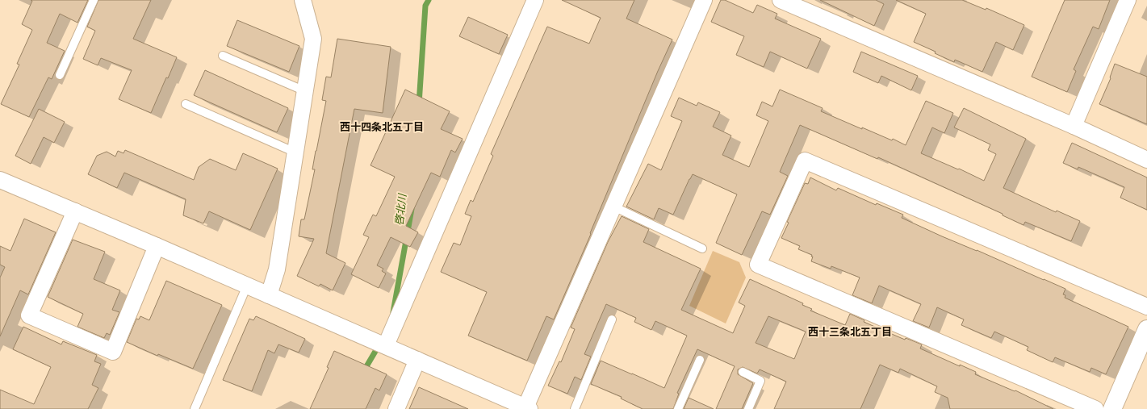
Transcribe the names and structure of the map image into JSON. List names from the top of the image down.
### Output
{
  "districts": ["西十四条北五丁目", "西十三条北五丁目"],
  "water": ["啓北川"]
}
